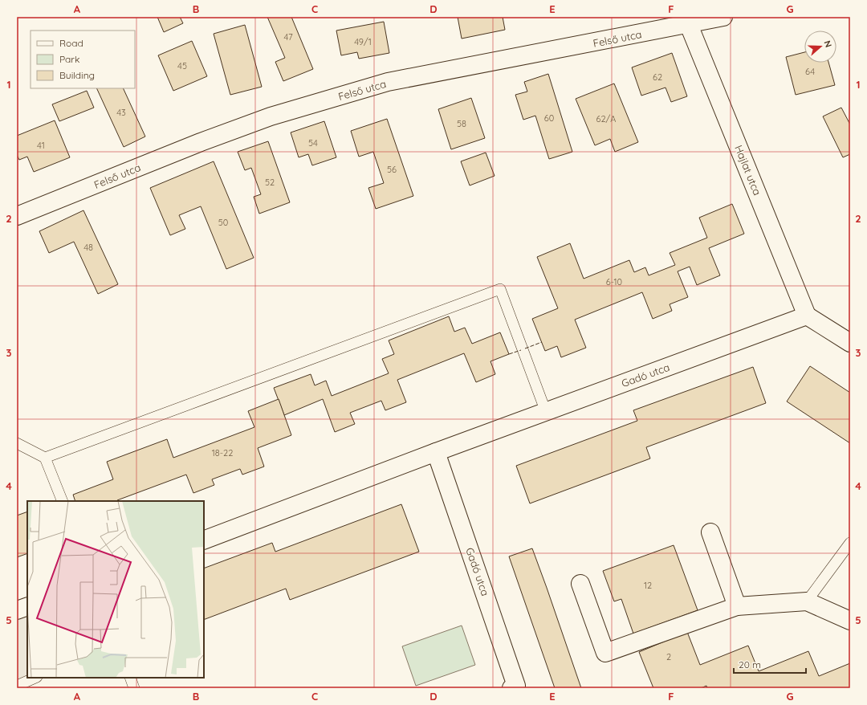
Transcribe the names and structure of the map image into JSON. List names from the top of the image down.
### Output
{
  "streets": {
    "street": ["Felső utca", "Hajlat utca", "Gadó utca"]
  },
  "crossings": [
    ["Felső utca", "Hajlat utca"],
    ["Hajlat utca", "Gadó utca"]
  ],
  "house_numbers": [
    "47",
    "49/1",
    "45",
    "64",
    "62",
    "43",
    "60",
    "62/A",
    "58",
    "54",
    "41",
    "56",
    "52",
    "50",
    "48",
    "6-10",
    "18-22",
    "12",
    "2"
  ],
  "legend": ["Road", "Park", "Building"],
  "scale_bar": "20 m",
  "north": "right",
  "grid": {
    "columns": [
      "A",
      "B",
      "C",
      "D",
      "E",
      "F",
      "G"
    ],
    "rows": [
      "1",
      "2",
      "3",
      "4",
      "5"
    ]
  }
}
